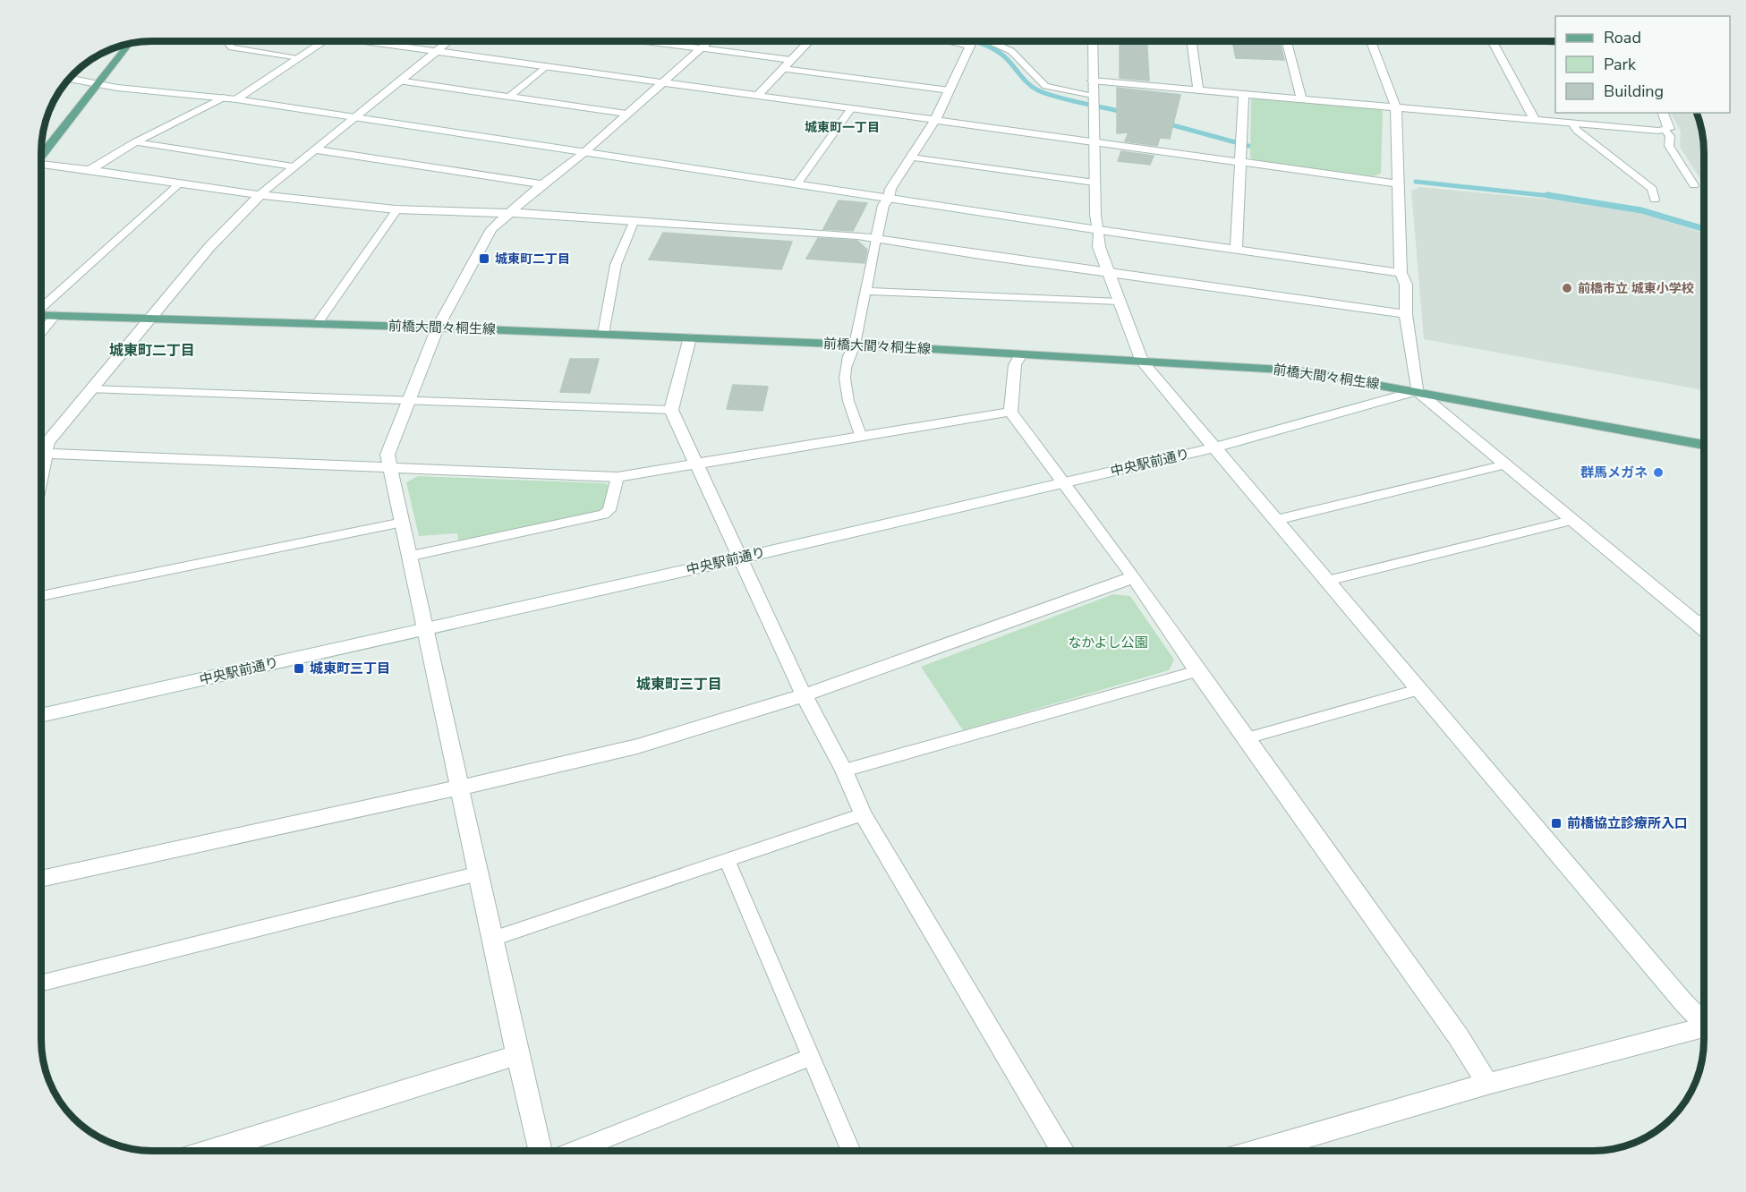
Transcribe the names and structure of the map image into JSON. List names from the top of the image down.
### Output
{
  "streets": {
    "main road": ["前橋大間々桐生線"],
    "street": ["中央駅前通り"]
  },
  "crossings": [
    ["前橋大間々桐生線", "中央駅前通り"]
  ],
  "districts": ["城東町一丁目", "城東町二丁目", "城東町三丁目"],
  "parks": ["なかよし公園"],
  "places": {
    "transit": ["城東町二丁目", "城東町三丁目", "前橋協立診療所入口"],
    "other": ["前橋市立 城東小学校", "群馬メガネ"]
  },
  "legend": ["Road", "Park", "Building"]
}
